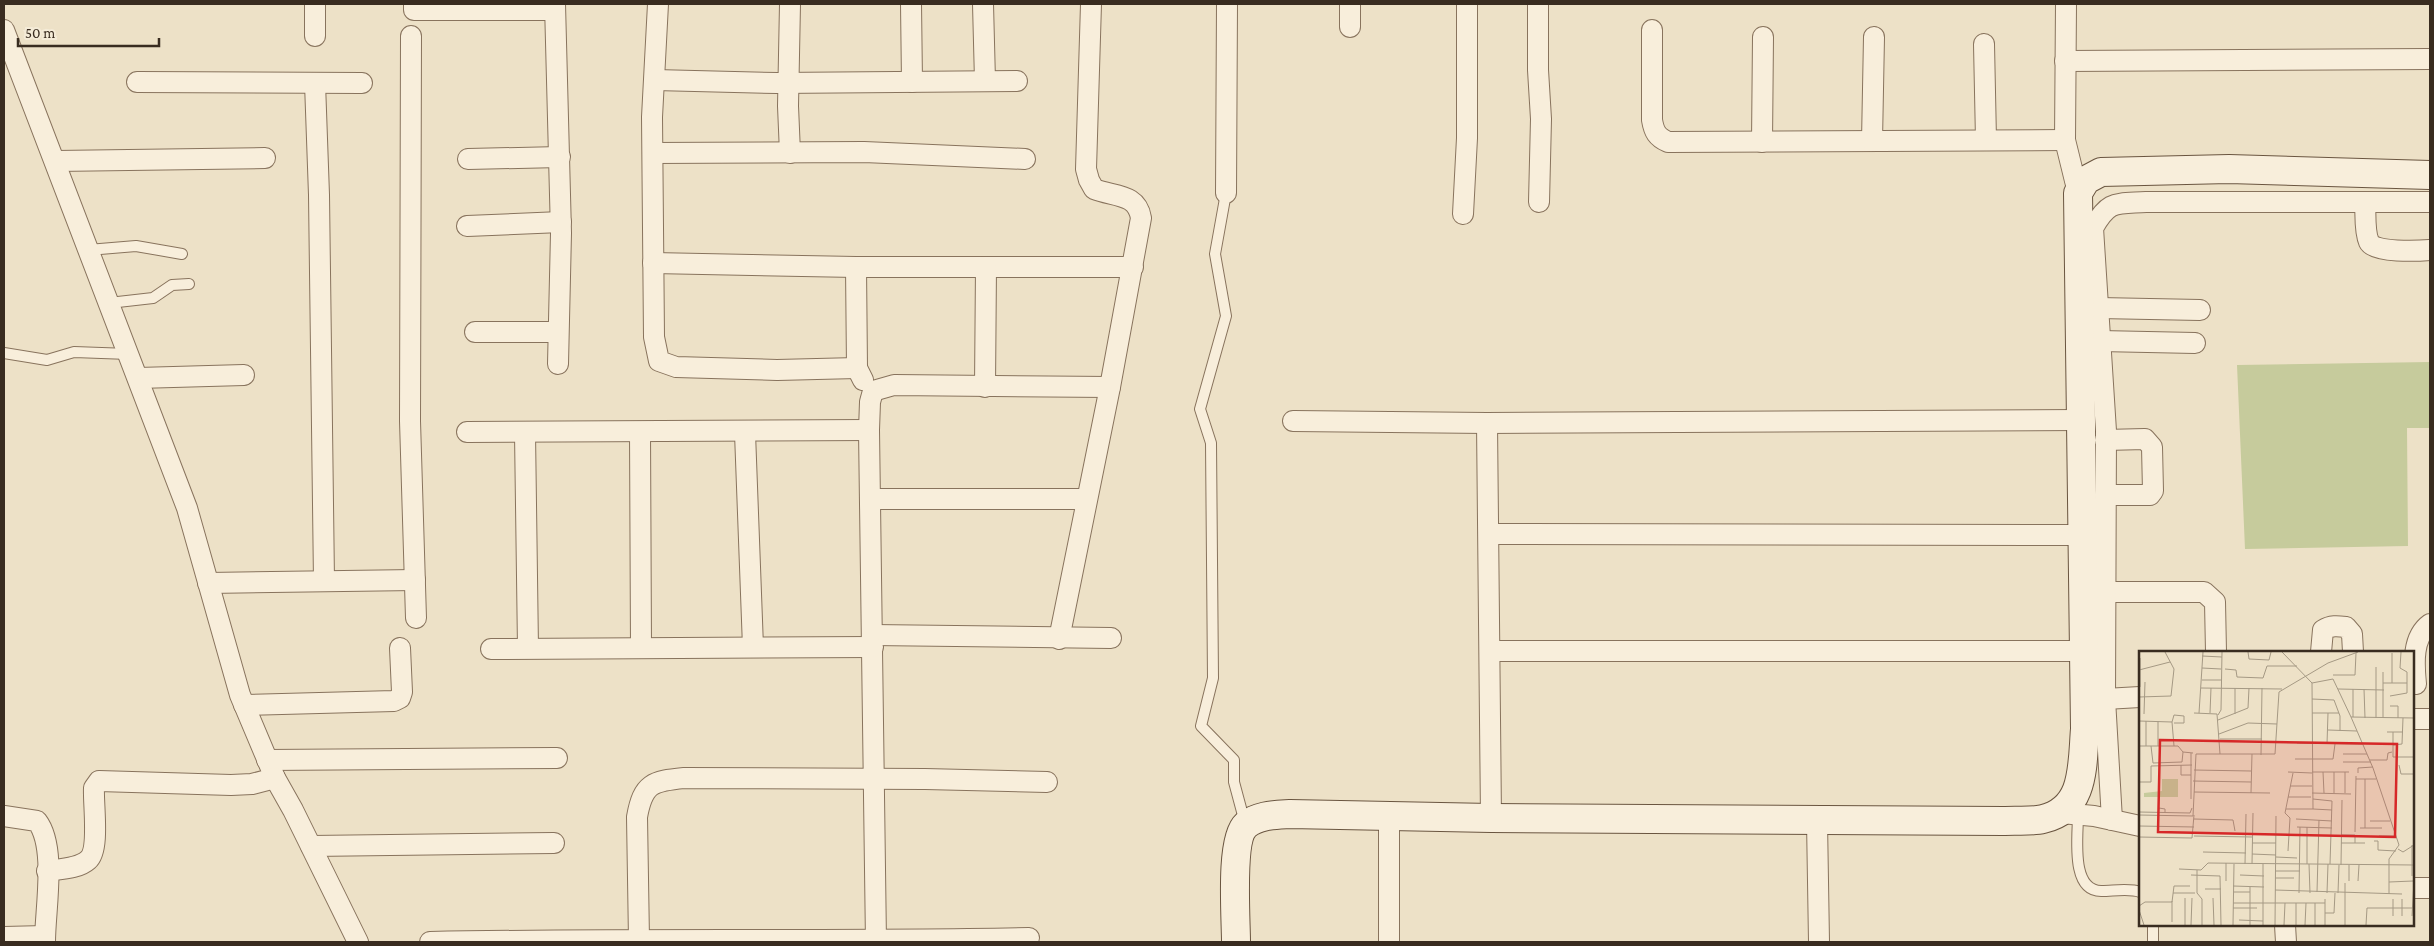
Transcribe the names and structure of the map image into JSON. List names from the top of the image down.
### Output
{
  "scale_bar": "50 m"
}
